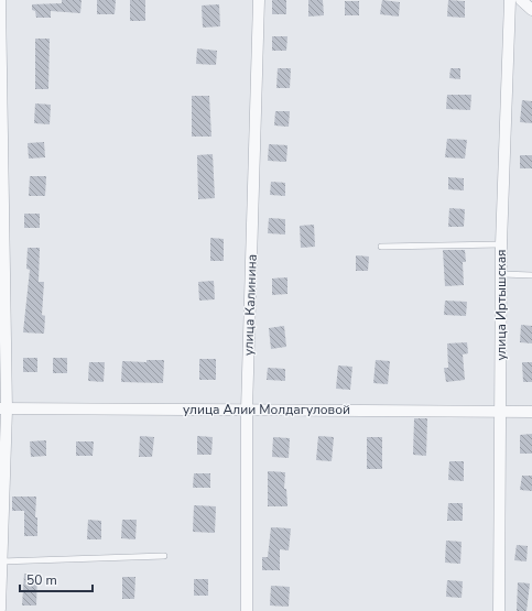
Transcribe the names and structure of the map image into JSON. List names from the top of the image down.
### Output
{
  "streets": {
    "street": ["улица Калинина", "улица Иртышская", "улица Алии Молдагуловой"]
  },
  "crossings": [
    ["улица Калинина", "улица Алии Молдагуловой"],
    ["улица Иртышская", "улица Алии Молдагуловой"]
  ],
  "scale_bar": "50 m"
}
